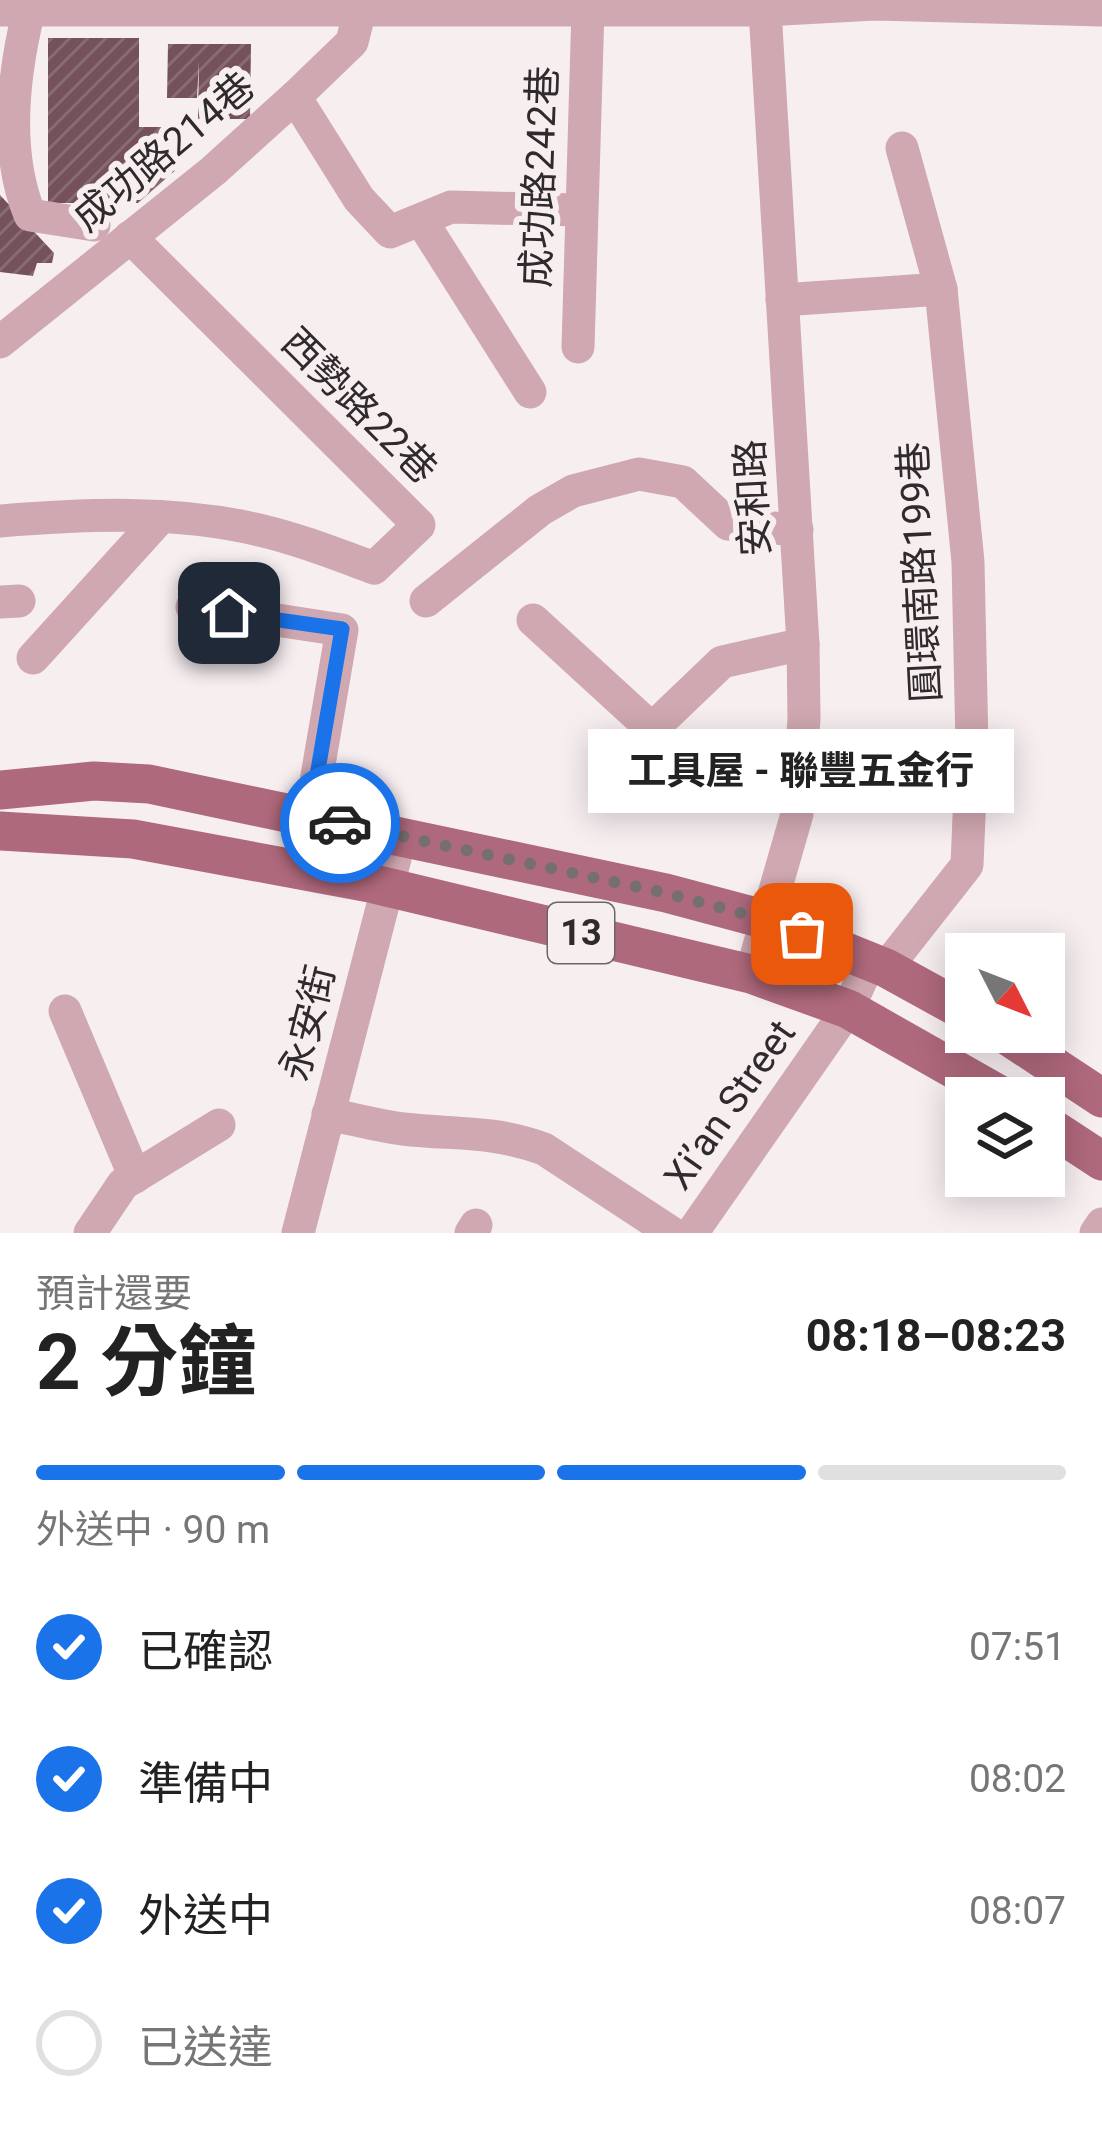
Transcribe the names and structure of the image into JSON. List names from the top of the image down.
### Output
{
  "streets": {
    "main road": ["13"],
    "street": [
      "成功路214巷",
      "成功路242巷",
      "西勢路22巷",
      "安和路",
      "圓環南路199巷",
      "永安街",
      "Xi’an Street"
    ]
  },
  "crossings": [
    ["成功路214巷", "西勢路22巷"],
    ["安和路", "13"],
    ["圓環南路199巷", "13"],
    ["圓環南路199巷", "Xi’an Street"],
    ["13", "永安街"],
    ["13", "Xi’an Street"]
  ],
  "places": ["工具屋 - 聯豐五金行"],
  "north": "bottom right",
  "page": {
    "bubble": "工具屋 - 聯豐五金行",
    "heading": ["2 分鐘", "預計還要", "08:18–08:23"],
    "bar": "外送中 · 90 m",
    "list": [
      ["已確認", "07:51"],
      ["準備中", "08:02"],
      ["外送中", "08:07"],
      "已送達"
    ]
  }
}
